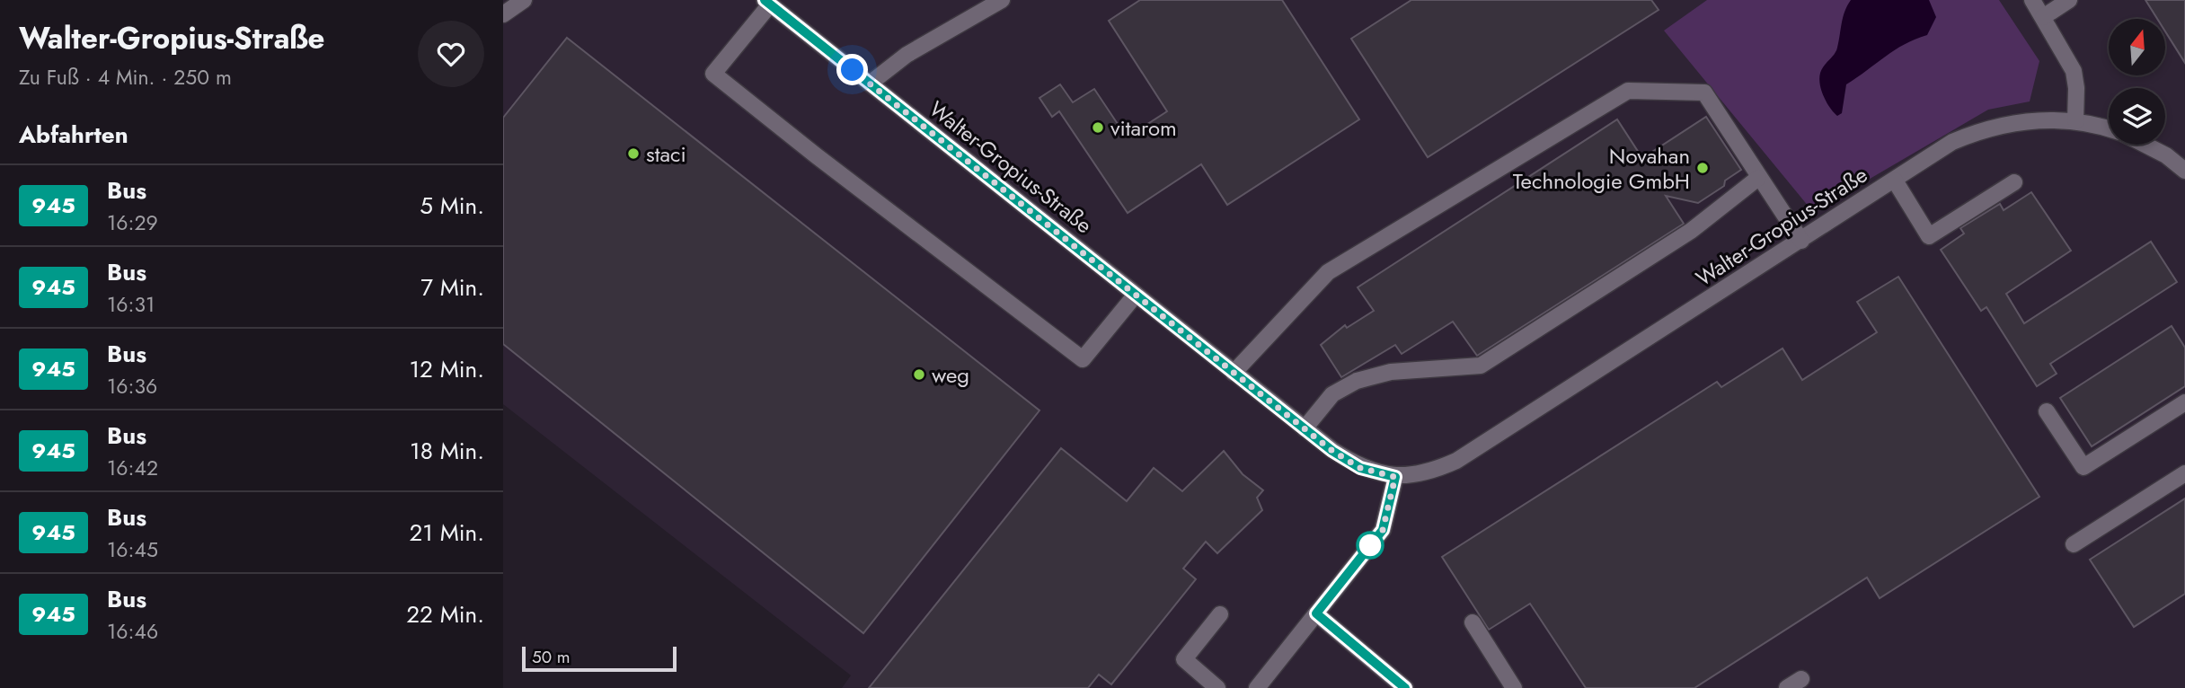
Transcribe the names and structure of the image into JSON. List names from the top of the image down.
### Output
{
  "streets": {
    "street": ["Walter-Gropius-Straße"]
  },
  "places": [
    "vitarom",
    "staci",
    "Novahan Technologie GmbH",
    "weg"
  ],
  "lines": ["bus line 945"],
  "scale_bar": "50 m",
  "north": "top",
  "page": {
    "heading": [
      ["Walter-Gropius-Straße", "Zu Fuß · 4 Min. · 250 m"],
      "Abfahrten"
    ],
    "list": [
      {
        "mark": "945",
        "name": "Bus",
        "note": "16:29",
        "value": "5 Min."
      },
      {
        "mark": "945",
        "name": "Bus",
        "note": "16:31",
        "value": "7 Min."
      },
      {
        "mark": "945",
        "name": "Bus",
        "note": "16:36",
        "value": "12 Min."
      },
      {
        "mark": "945",
        "name": "Bus",
        "note": "16:42",
        "value": "18 Min."
      },
      {
        "mark": "945",
        "name": "Bus",
        "note": "16:45",
        "value": "21 Min."
      },
      {
        "mark": "945",
        "name": "Bus",
        "note": "16:46",
        "value": "22 Min."
      }
    ],
    "scale": "50 m"
  }
}
